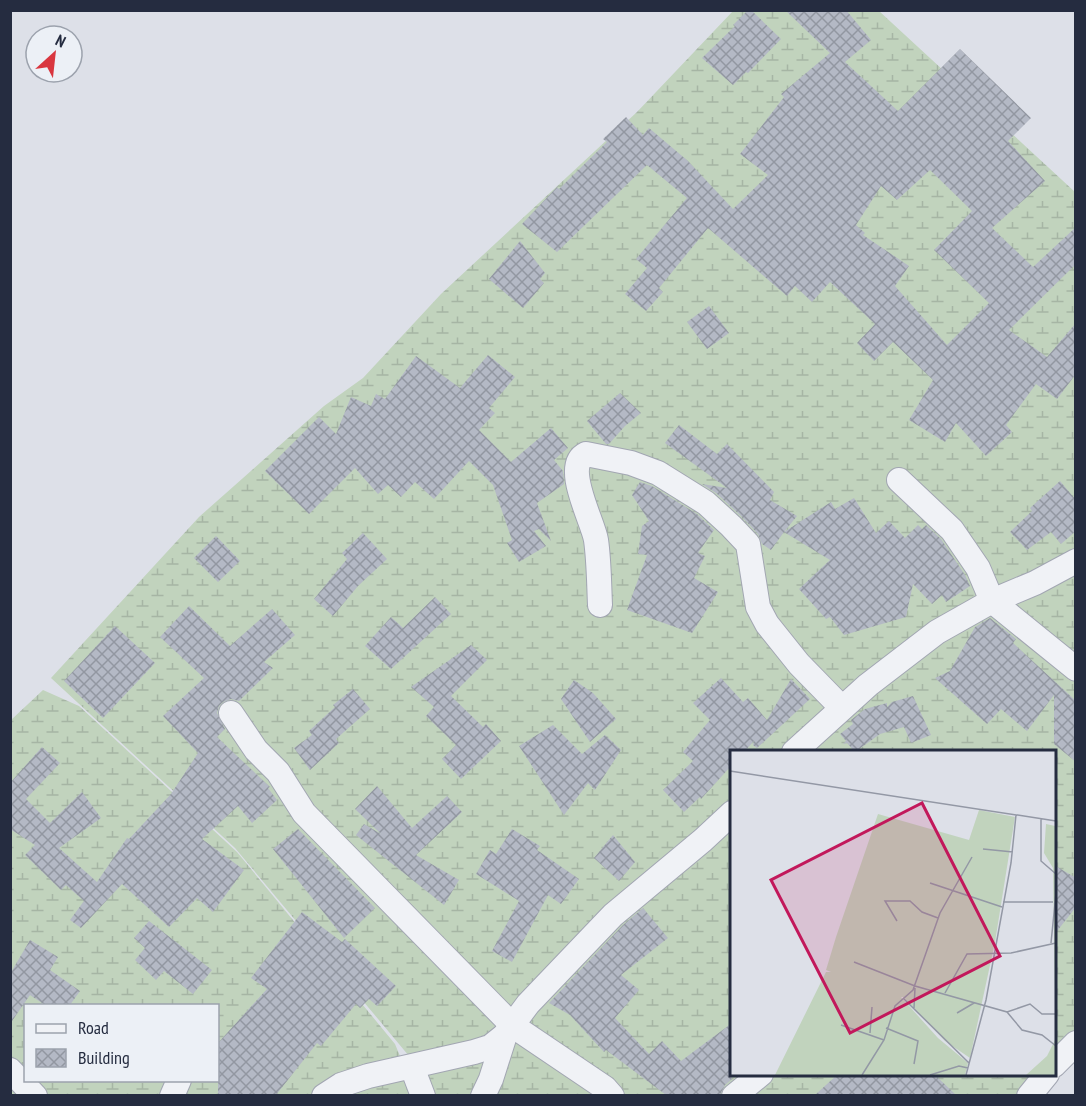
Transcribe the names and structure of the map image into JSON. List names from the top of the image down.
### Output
{
  "legend": ["Road", "Building"],
  "north": "top right"
}
